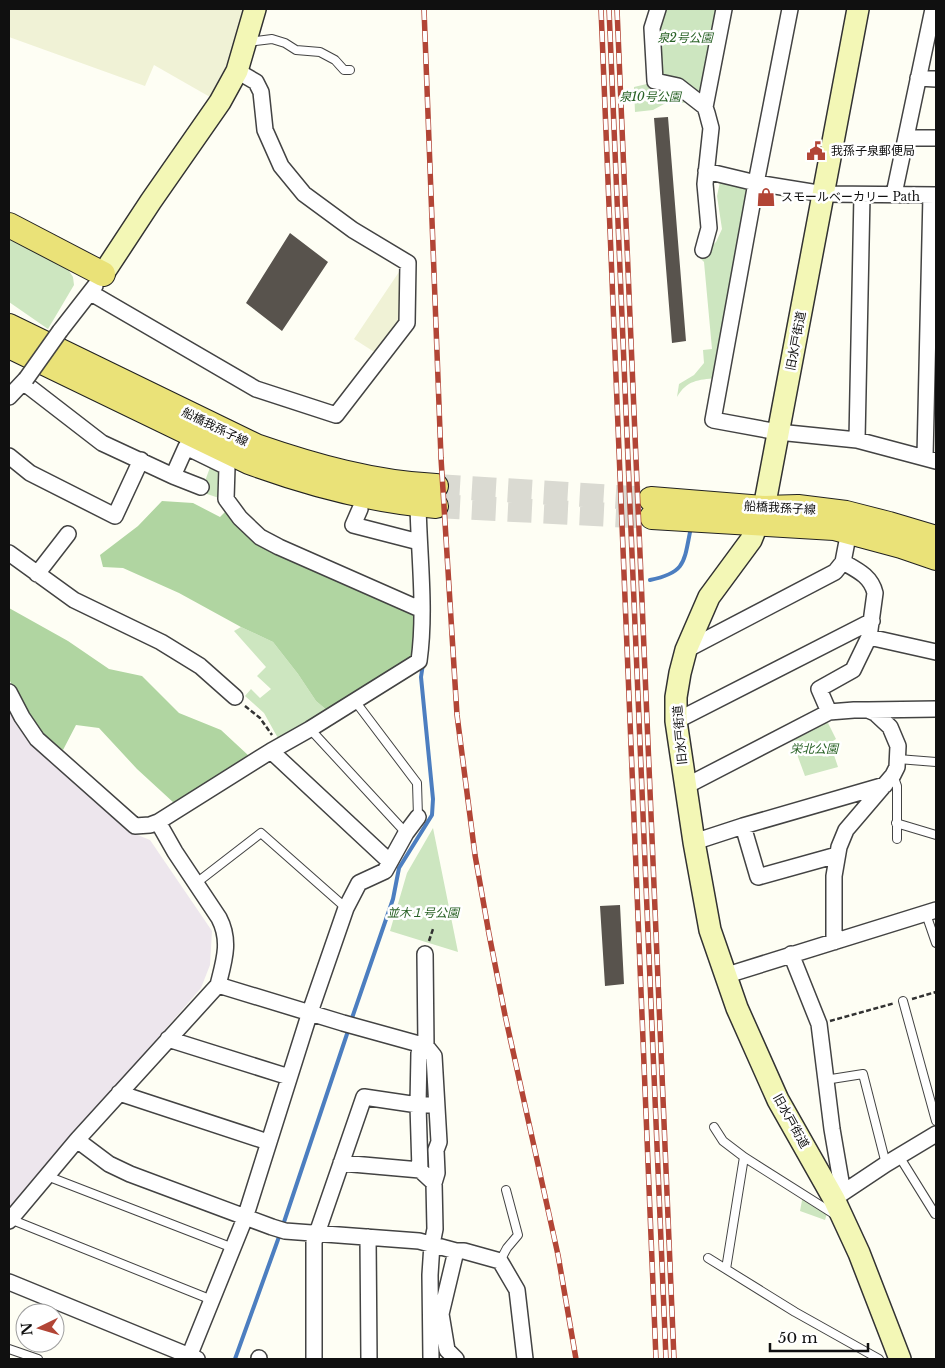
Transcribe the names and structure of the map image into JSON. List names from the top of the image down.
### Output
{
  "streets": {
    "main road": ["船橋我孫子線"],
    "street": ["旧水戸街道"]
  },
  "crossings": [
    ["旧水戸街道", "船橋我孫子線"]
  ],
  "parks": [
    "泉2号公園",
    "泉10号公園",
    "栄北公園",
    "並木１号公園"
  ],
  "places": {
    "public building": ["我孫子泉郵便局"],
    "shop": ["スモールベーカリー Path"]
  },
  "scale_bar": "50 m",
  "north": "left"
}
